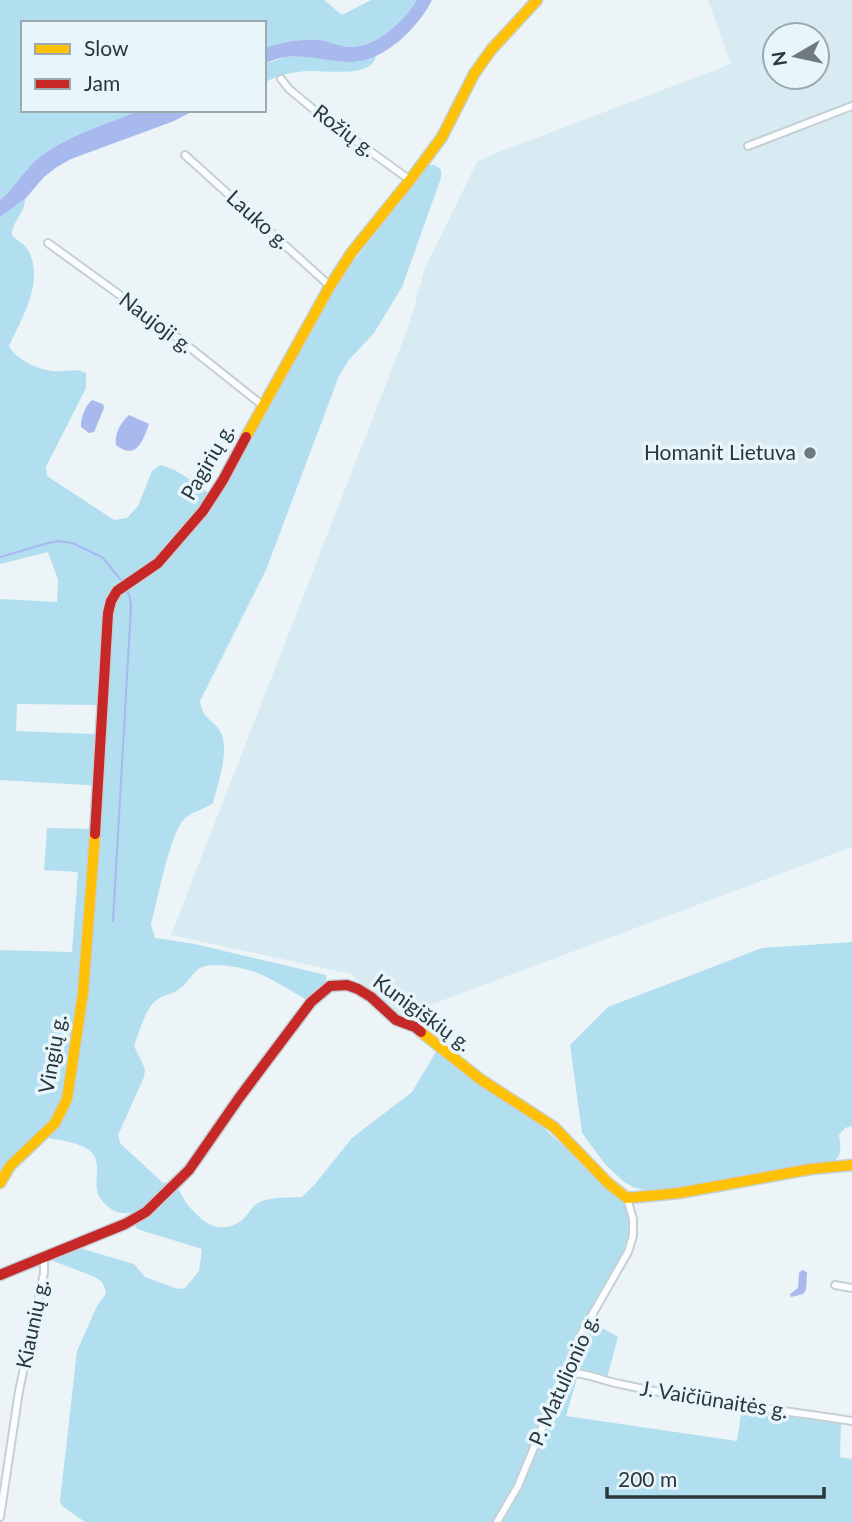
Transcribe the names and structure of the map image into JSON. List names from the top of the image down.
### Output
{
  "streets": {
    "street": [
      "Rožių g.",
      "Lauko g.",
      "Naujoji g.",
      "Pagirių g.",
      "Kunigiškių g.",
      "Vingių g.",
      "Kiaunių g.",
      "P. Matulionio g.",
      "J. Vaičiūnaitės g."
    ]
  },
  "crossings": [
    ["Rožių g.", "Pagirių g."],
    ["Lauko g.", "Pagirių g."],
    ["Naujoji g.", "Pagirių g."],
    ["Pagirių g.", "Vingių g."],
    ["Kunigiškių g.", "Kiaunių g."],
    ["Kunigiškių g.", "P. Matulionio g."]
  ],
  "places": ["Homanit Lietuva"],
  "legend": ["Slow", "Jam"],
  "scale_bar": "200 m",
  "north": "left"
}
